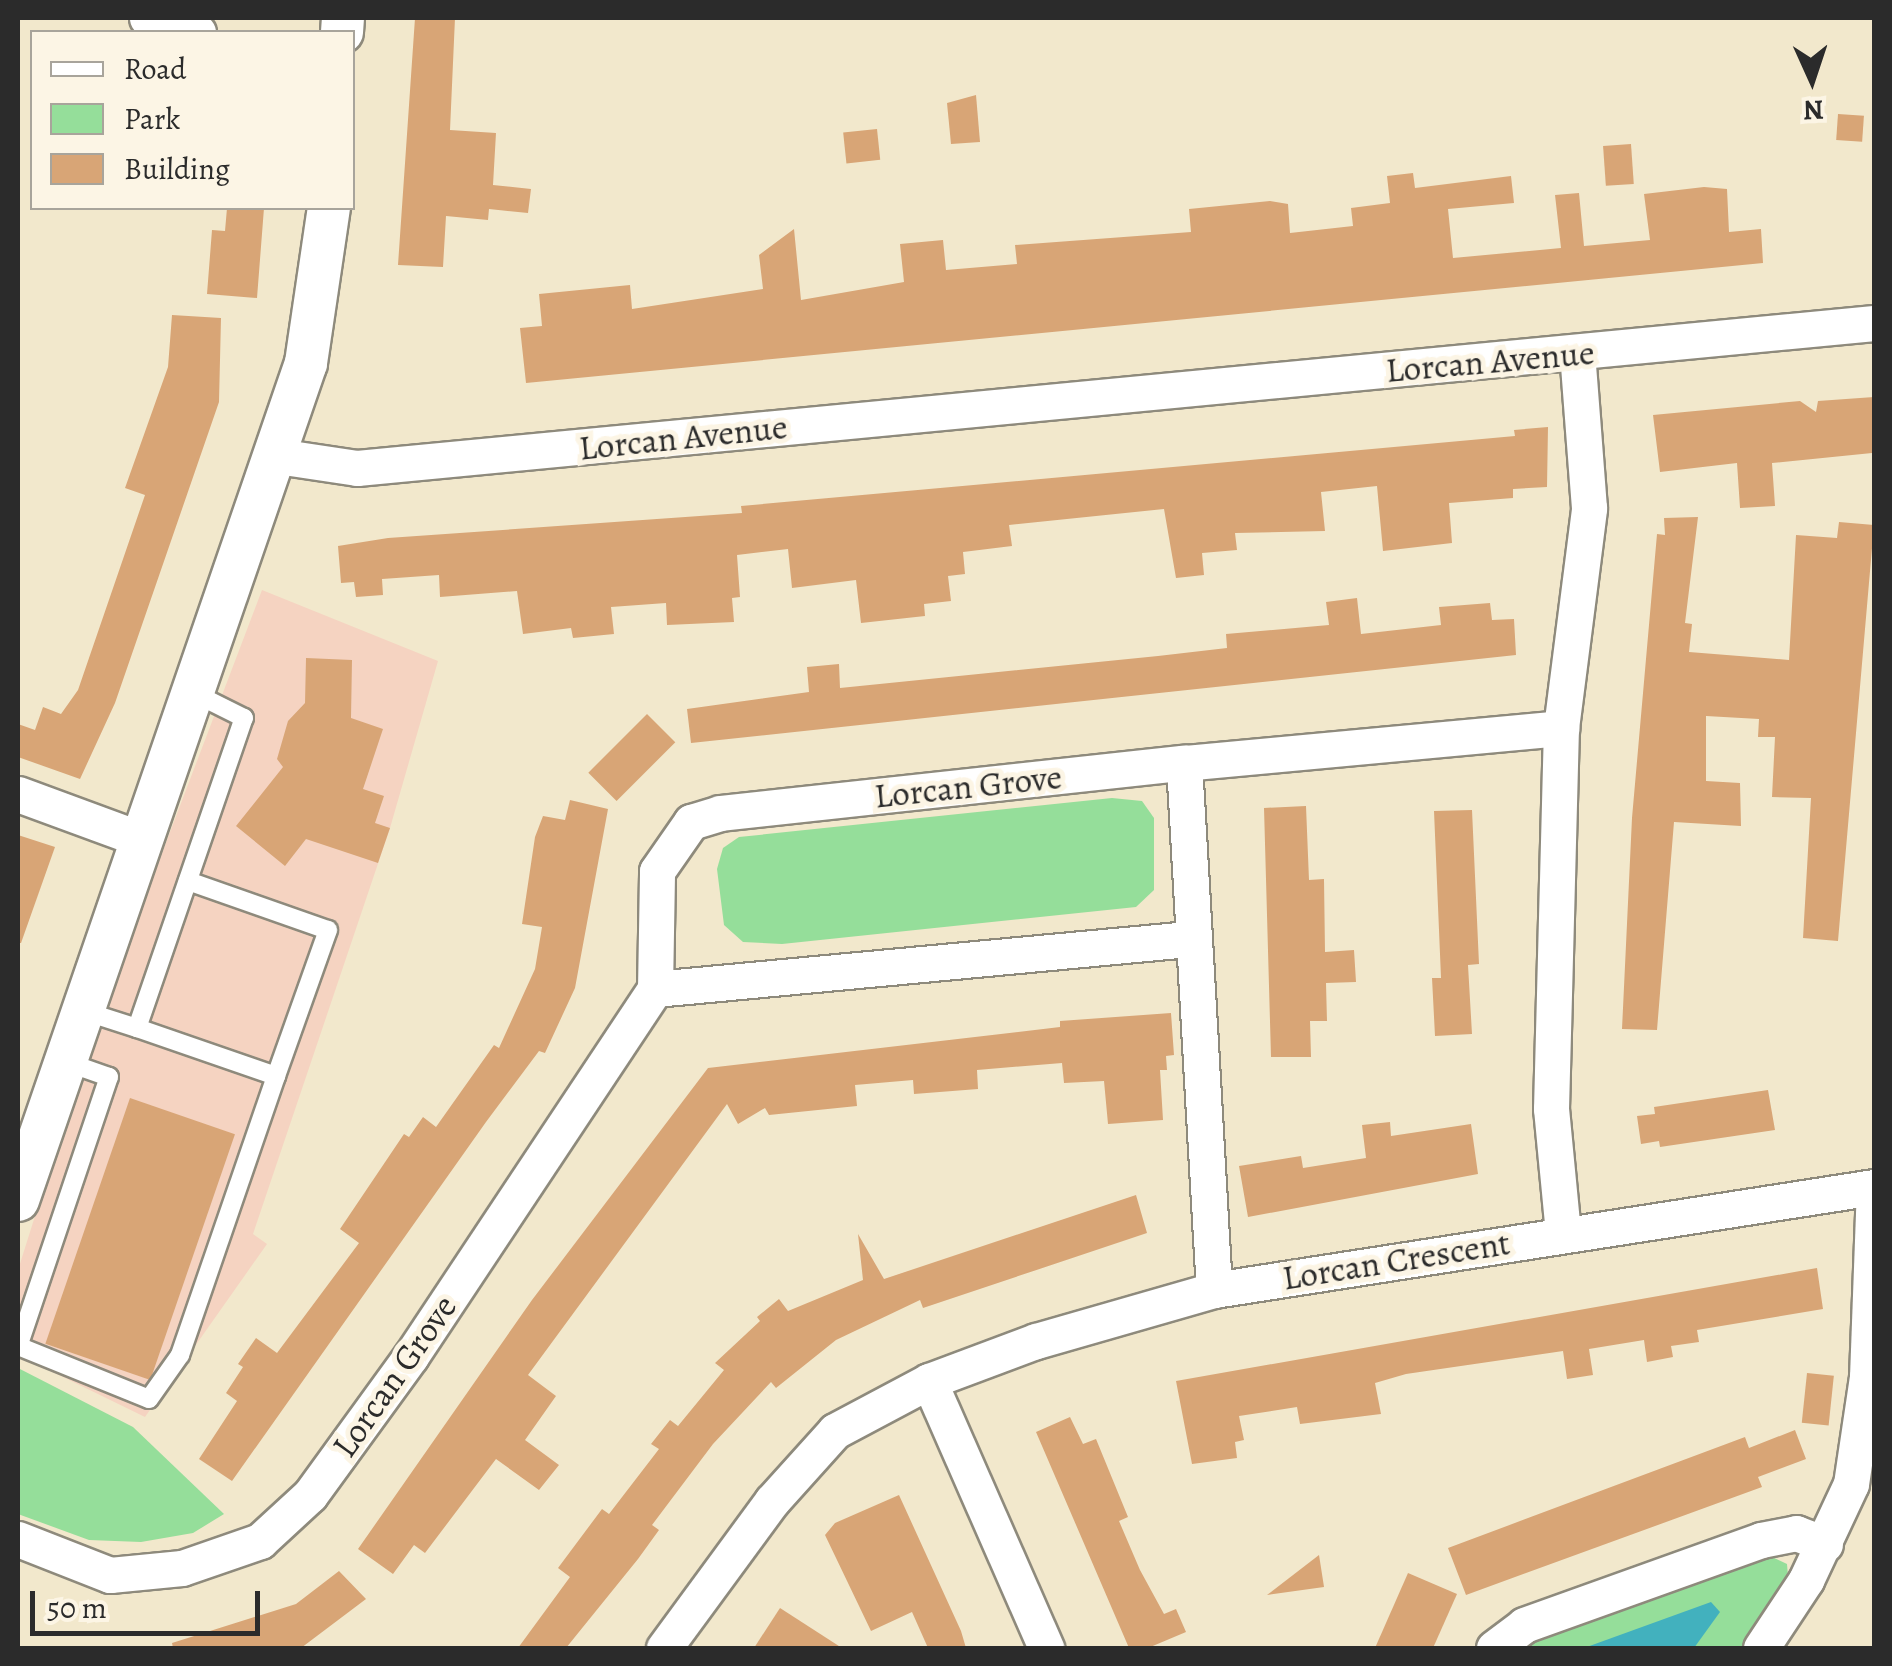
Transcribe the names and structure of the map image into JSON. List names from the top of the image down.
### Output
{
  "streets": {
    "street": ["Lorcan Avenue", "Lorcan Grove", "Lorcan Crescent"]
  },
  "legend": ["Road", "Park", "Building"],
  "scale_bar": "50 m",
  "north": "bottom"
}
